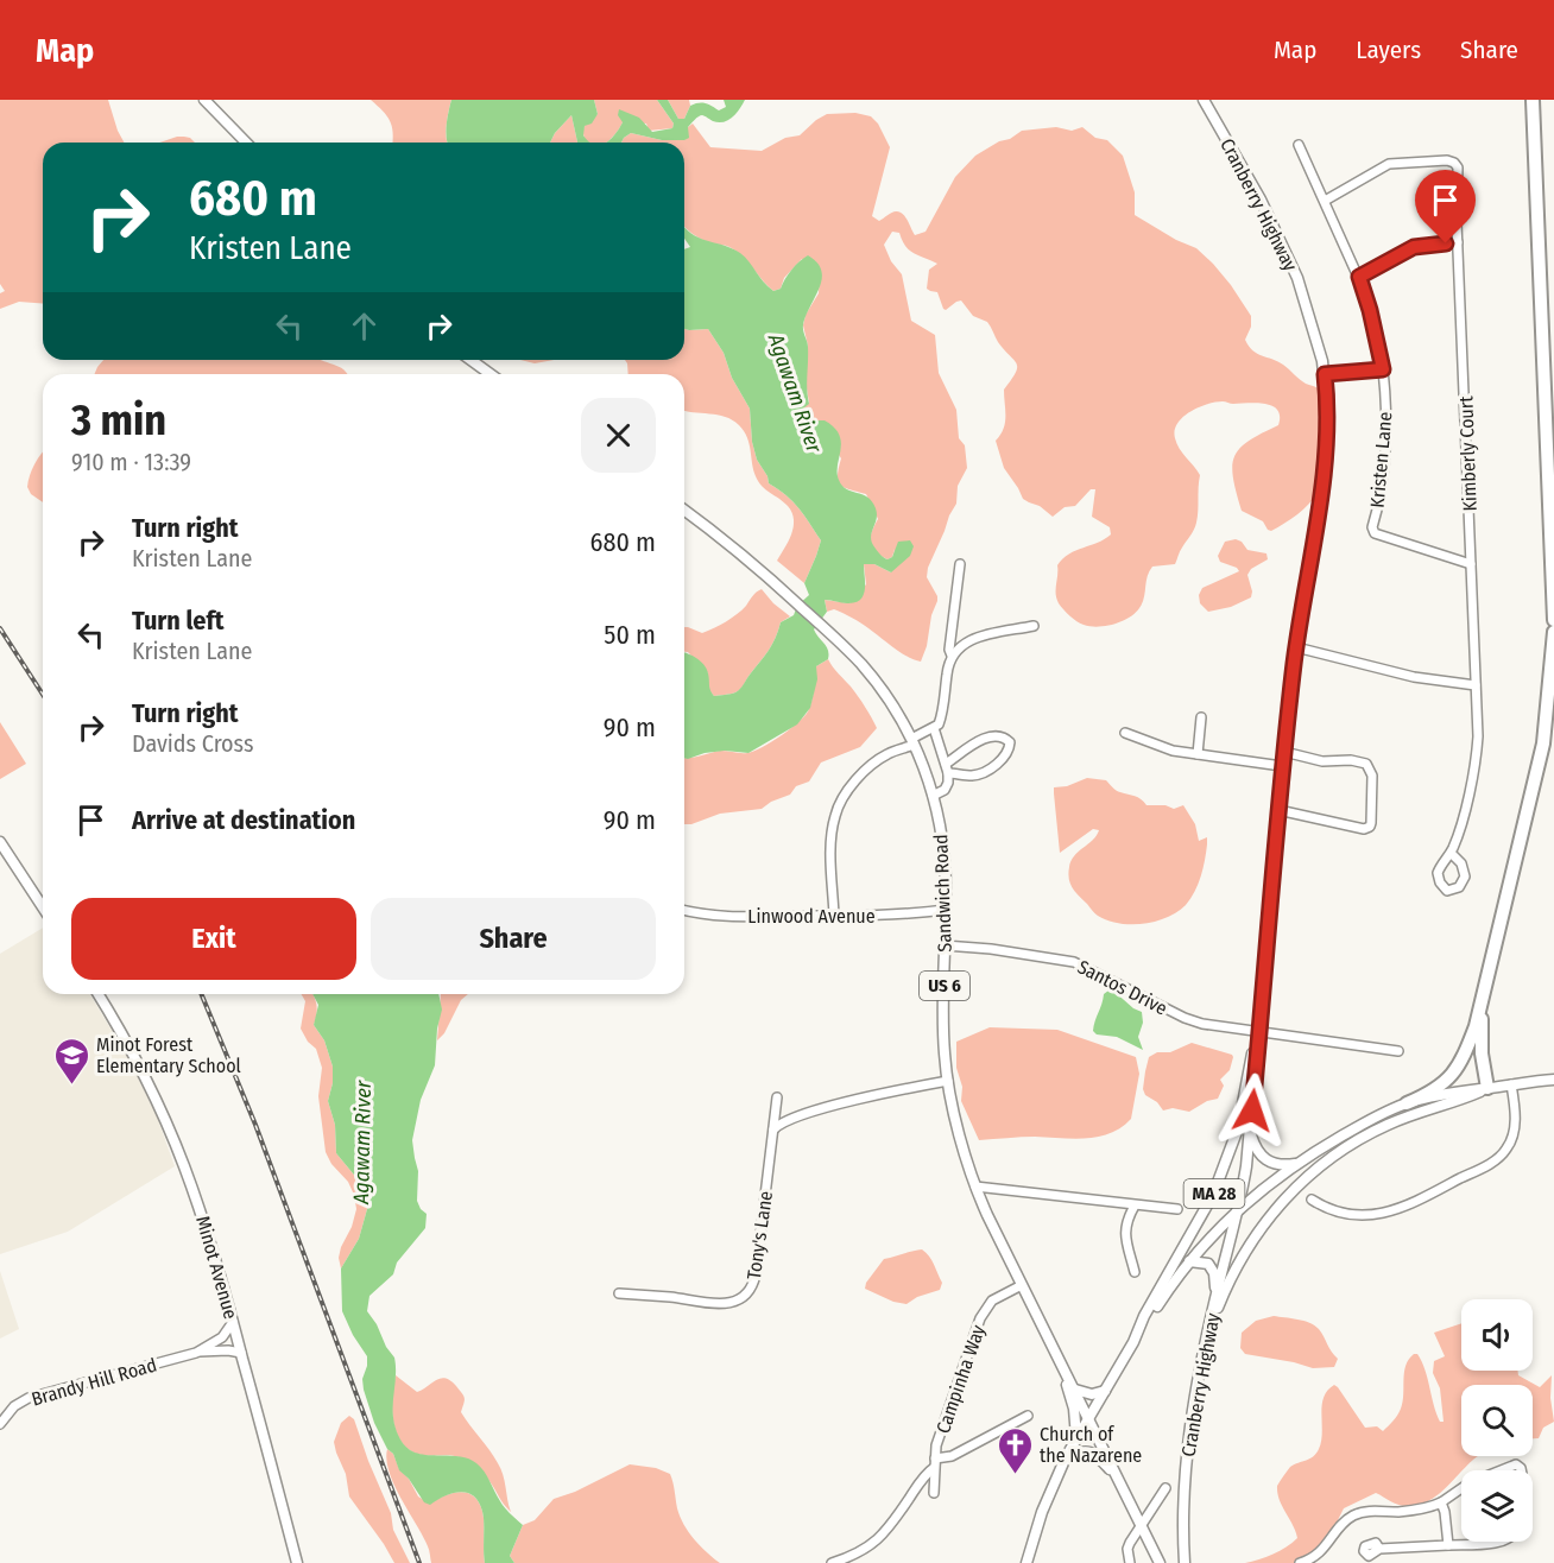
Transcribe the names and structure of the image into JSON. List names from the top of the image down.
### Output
{
  "streets": {
    "main road": [
      "Cranberry Highway",
      "Sandwich Road",
      "US 6",
      "MA 28",
      "Minot Avenue"
    ],
    "street": [
      "Kimberly Court",
      "Kristen Lane",
      "Linwood Avenue",
      "Santos Drive",
      "Tony's Lane",
      "Campinha Way",
      "Brandy Hill Road"
    ]
  },
  "crossings": [
    ["Cranberry Highway", "Sandwich Road"],
    ["Cranberry Highway", "Santos Drive"],
    ["Kimberly Court", "Kristen Lane"],
    ["Sandwich Road", "Linwood Avenue"],
    ["Sandwich Road", "Santos Drive"],
    ["Sandwich Road", "Campinha Way"],
    ["Minot Avenue", "Brandy Hill Road"]
  ],
  "water": ["Agawam River"],
  "places": {
    "school or university": ["Minot Forest Elementary School"],
    "church": ["Church of the Nazarene"]
  },
  "page": {
    "header": "Map",
    "nav": ["Map", "Layers", "Share"],
    "turn": ["680 m", "Kristen Lane"],
    "heading": ["3 min", "910 m · 13:39"],
    "list": [
      {
        "name": "Turn right",
        "note": "Kristen Lane",
        "value": "680 m"
      },
      {
        "name": "Turn left",
        "note": "Kristen Lane",
        "value": "50 m"
      },
      {
        "name": "Turn right",
        "note": "Davids Cross",
        "value": "90 m"
      },
      {
        "name": "Arrive at destination",
        "value": "90 m"
      }
    ],
    "buttons": ["Exit", "Share"]
  }
}
